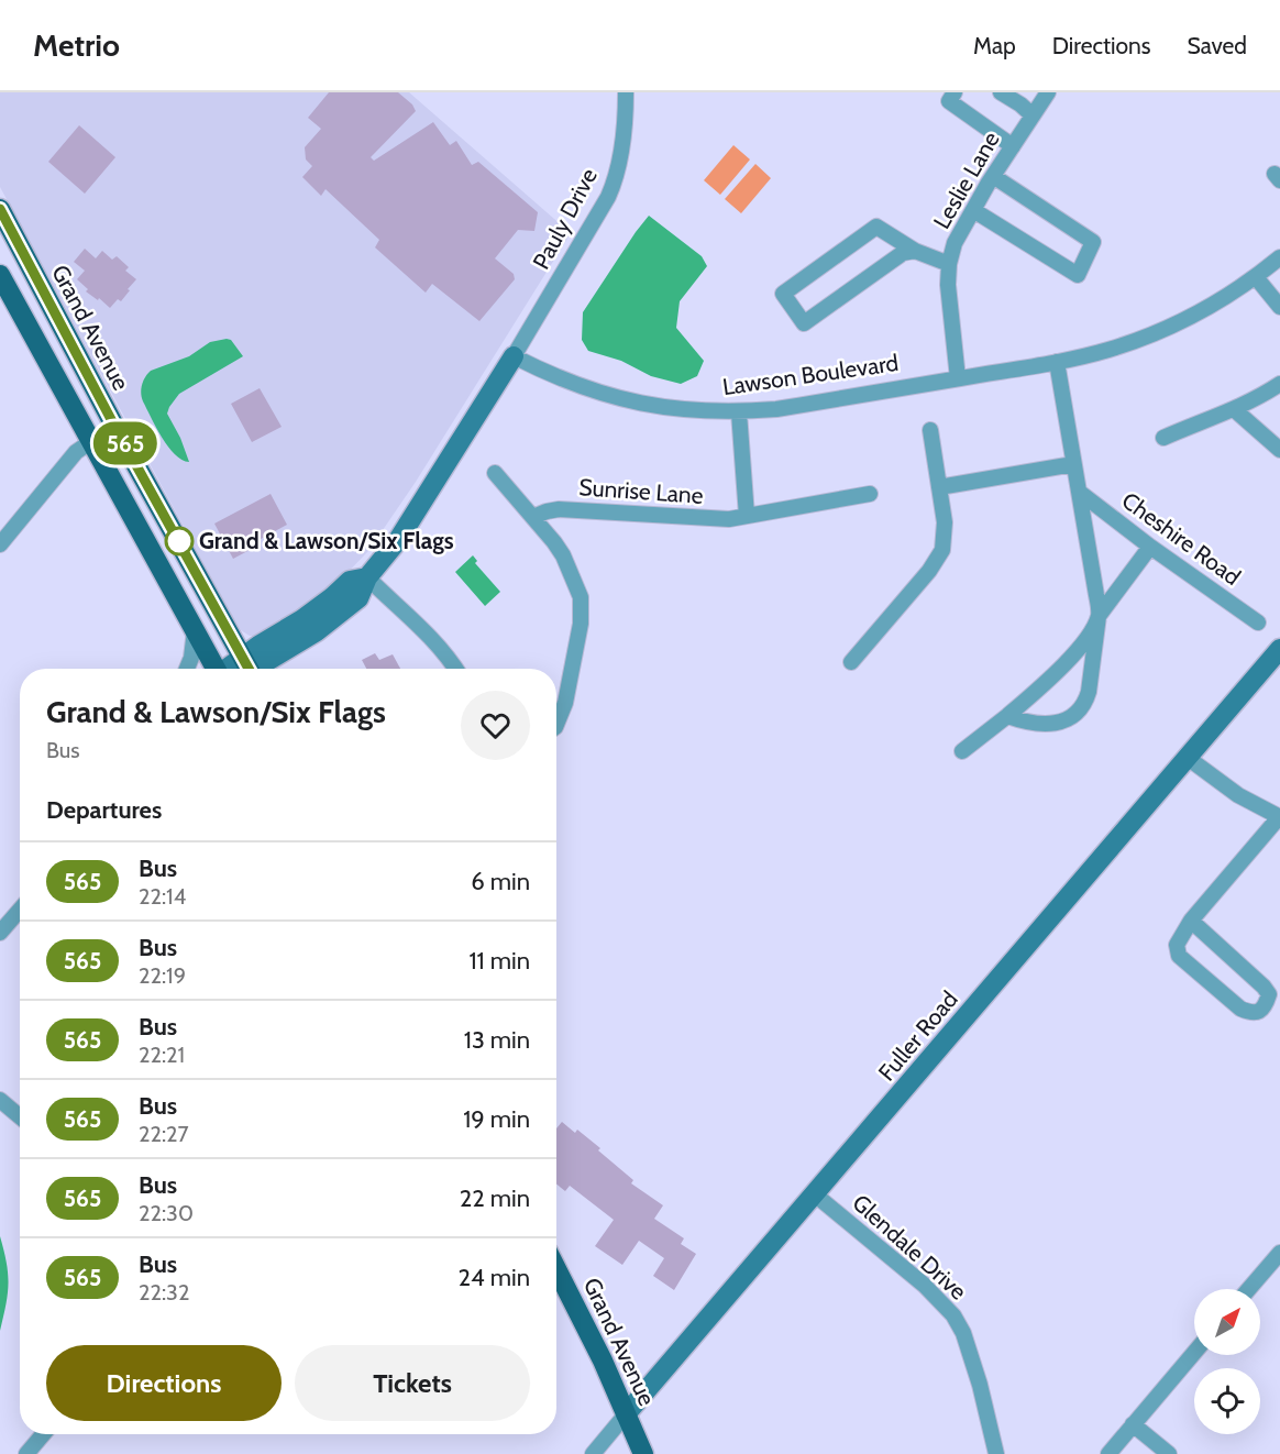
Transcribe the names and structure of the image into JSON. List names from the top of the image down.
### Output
{
  "streets": {
    "main road": ["Grand Avenue"],
    "street": [
      "Leslie Lane",
      "Pauly Drive",
      "Lawson Boulevard",
      "Sunrise Lane",
      "Cheshire Road",
      "Fuller Road",
      "Glendale Drive"
    ]
  },
  "crossings": [
    ["Leslie Lane", "Lawson Boulevard"],
    ["Pauly Drive", "Lawson Boulevard"],
    ["Grand Avenue", "Fuller Road"],
    ["Fuller Road", "Glendale Drive"]
  ],
  "places": ["Grand & Lawson/Six Flags"],
  "lines": ["bus line 565"],
  "north": "top right",
  "page": {
    "header": "Metrio",
    "nav": ["Map", "Directions", "Saved"],
    "on_map": "565",
    "heading": [
      ["Grand & Lawson/Six Flags", "Bus"],
      "Departures"
    ],
    "list": [
      {
        "mark": "565",
        "name": "Bus",
        "note": "22:14",
        "value": "6 min"
      },
      {
        "mark": "565",
        "name": "Bus",
        "note": "22:19",
        "value": "11 min"
      },
      {
        "mark": "565",
        "name": "Bus",
        "note": "22:21",
        "value": "13 min"
      },
      {
        "mark": "565",
        "name": "Bus",
        "note": "22:27",
        "value": "19 min"
      },
      {
        "mark": "565",
        "name": "Bus",
        "note": "22:30",
        "value": "22 min"
      },
      {
        "mark": "565",
        "name": "Bus",
        "note": "22:32",
        "value": "24 min"
      }
    ],
    "buttons": ["Directions", "Tickets"]
  }
}
